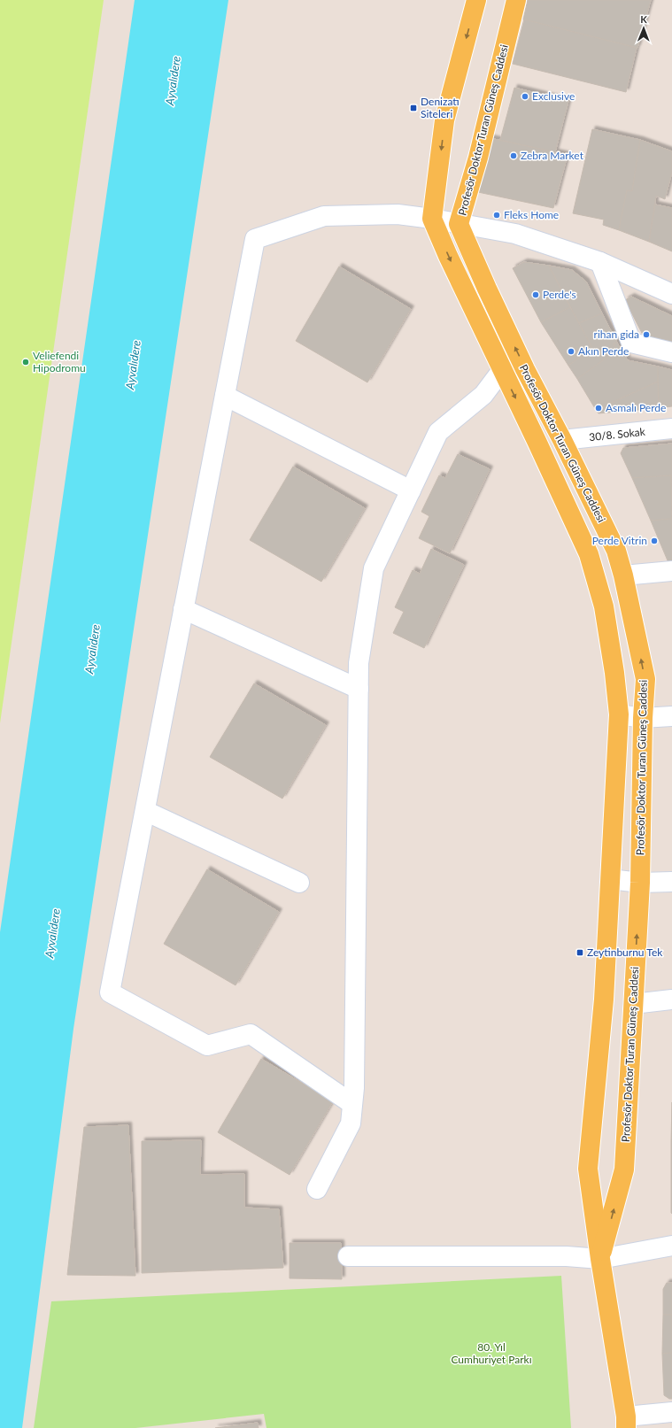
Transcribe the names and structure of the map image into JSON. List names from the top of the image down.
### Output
{
  "streets": {
    "main road": ["Profesör Doktor Turan Güneş Caddesi"],
    "street": ["30/8. Sokak"]
  },
  "crossings": [
    ["Profesör Doktor Turan Güneş Caddesi", "30/8. Sokak"]
  ],
  "water": ["Ayvalıdere"],
  "parks": ["80. Yıl Cumhuriyet Parkı"],
  "places": {
    "other": [
      "Exclusive",
      "Zebra Market",
      "Fleks Home",
      "Perde's",
      "rihan gida",
      "Akın Perde",
      "Veliefendi Hipodromu",
      "Asmalı Perde",
      "Perde Vitrin"
    ],
    "transit": ["Denizatı Siteleri", "Zeytinburnu Tek"]
  },
  "north": "top"
}
